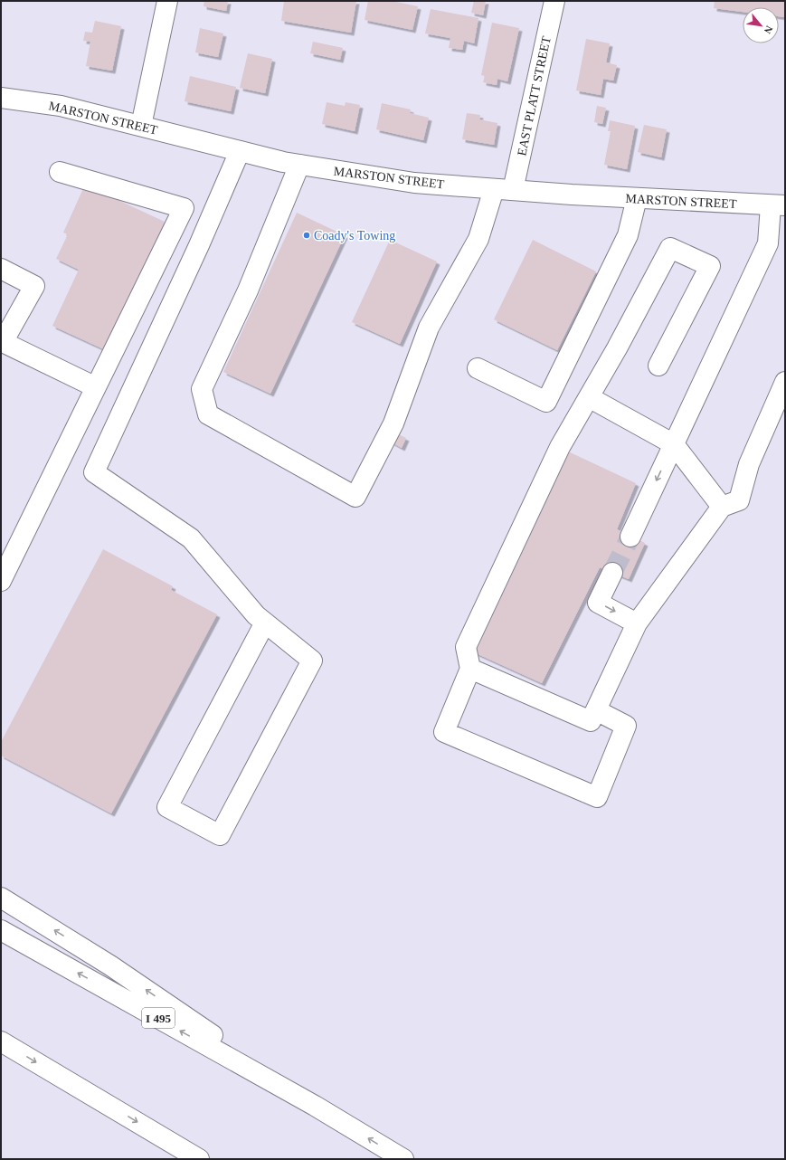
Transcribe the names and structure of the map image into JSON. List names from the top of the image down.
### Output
{
  "streets": {
    "main road": ["EAST PLATT STREET", "MARSTON STREET", "I 495"]
  },
  "crossings": [
    ["EAST PLATT STREET", "MARSTON STREET"]
  ],
  "places": ["Coady's Towing"],
  "north": "bottom right"
}
